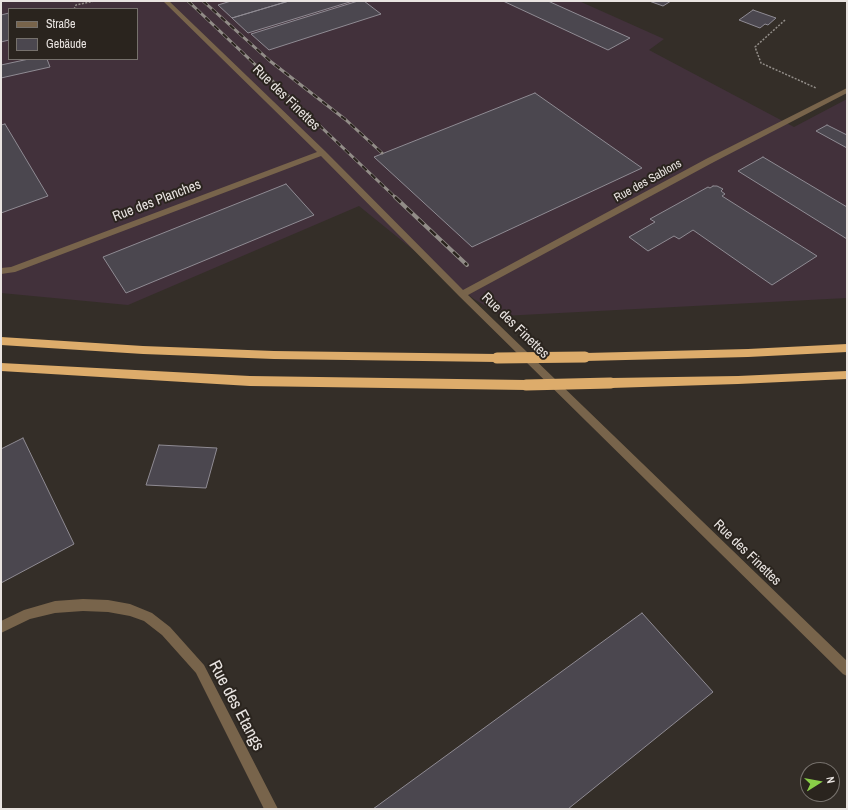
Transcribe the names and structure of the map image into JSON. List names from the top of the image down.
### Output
{
  "streets": {
    "street": [
      "Rue des Finettes",
      "Rue des Sablons",
      "Rue des Planches",
      "Rue des Etangs"
    ]
  },
  "crossings": [
    ["Rue des Finettes", "Rue des Sablons"],
    ["Rue des Finettes", "Rue des Planches"]
  ],
  "legend": ["Straße", "Gebäude"],
  "north": "right"
}
